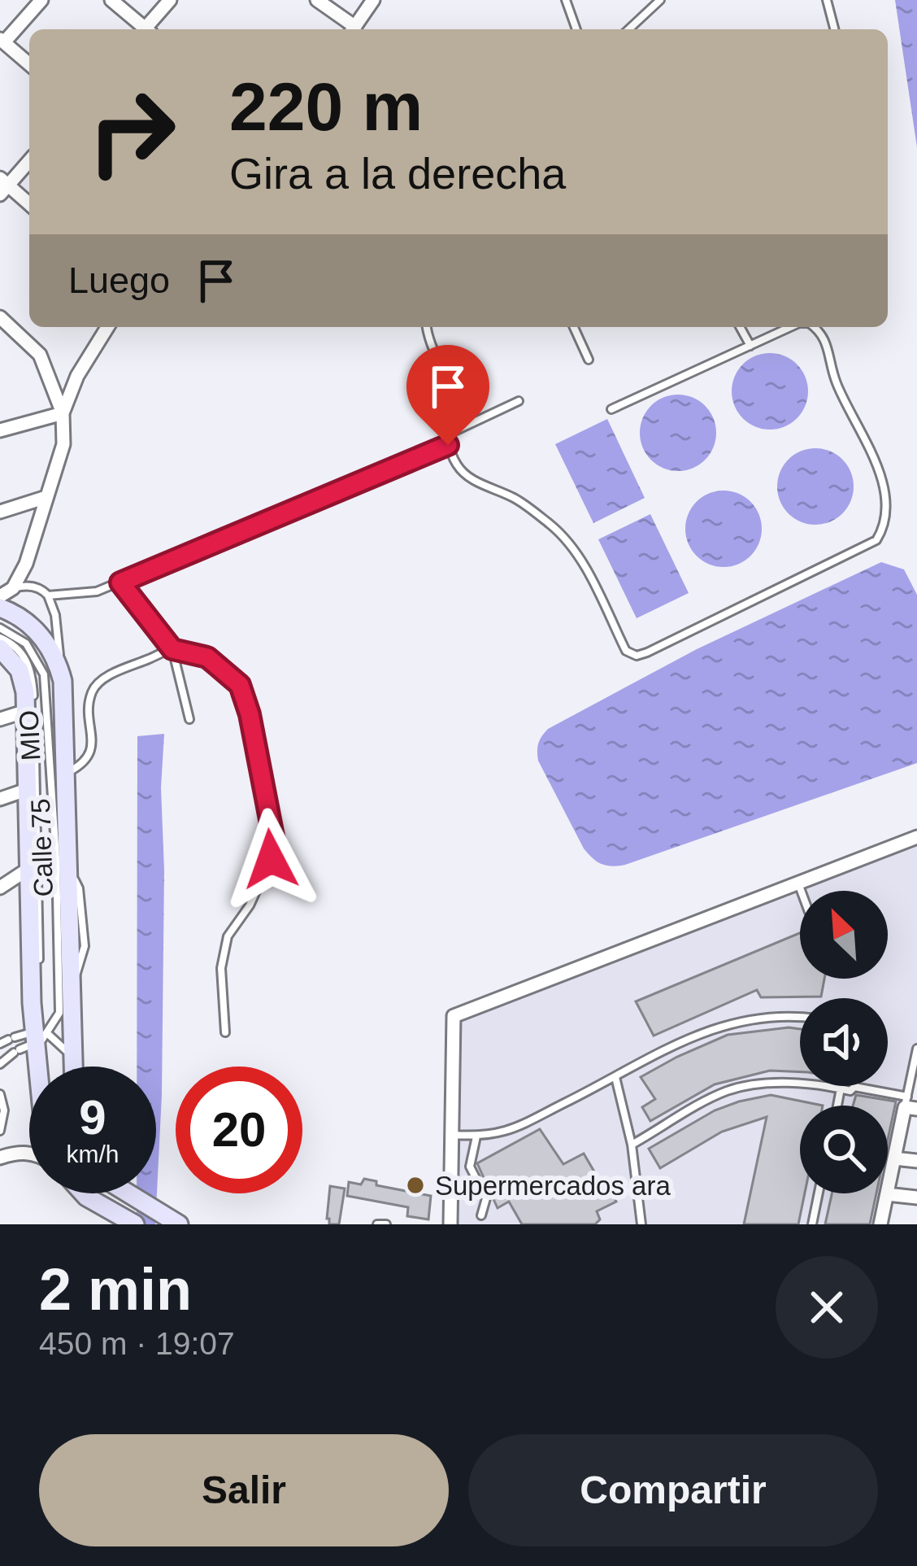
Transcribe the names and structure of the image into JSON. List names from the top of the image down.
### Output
{
  "streets": {
    "main road": ["Calle 75"],
    "lane": ["MIO"]
  },
  "crossings": [
    ["MIO", "Calle 75"]
  ],
  "places": ["Supermercados ara"],
  "north": "top left",
  "page": {
    "turn": ["220 m", "Gira a la derecha"],
    "then": "Luego",
    "speed": "9 km/h",
    "limit": "20",
    "heading": ["2 min", "450 m · 19:07"],
    "buttons": ["Salir", "Compartir"]
  }
}
